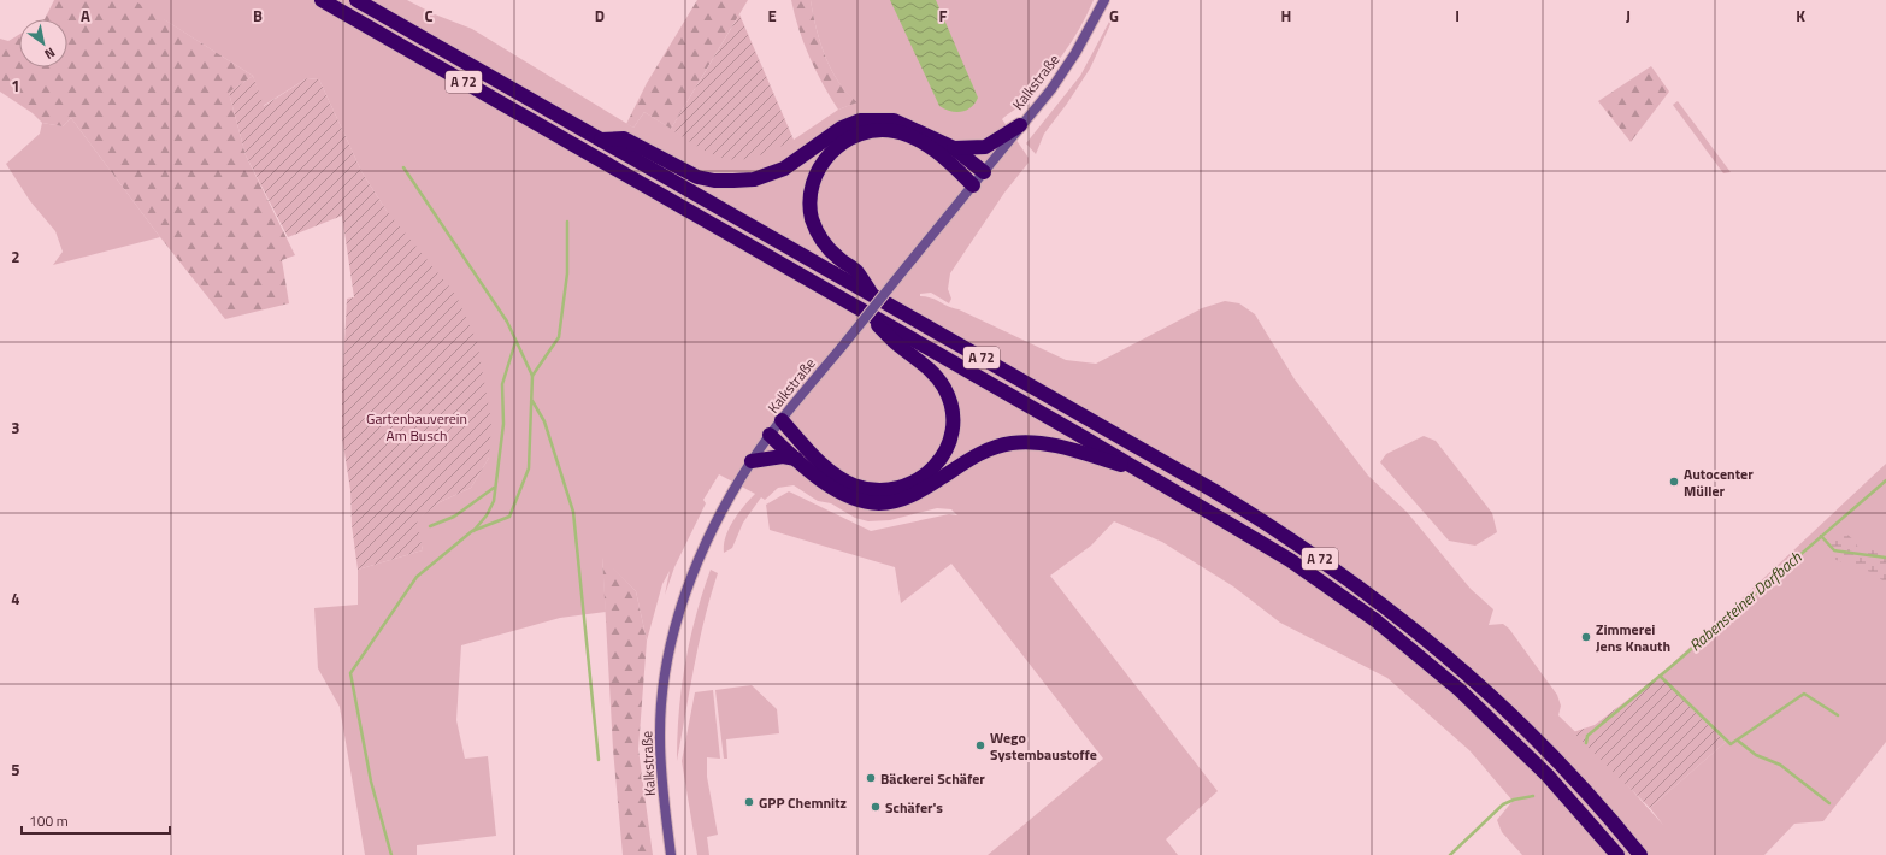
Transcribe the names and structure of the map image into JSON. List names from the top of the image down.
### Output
{
  "streets": {
    "highway": ["A 72"],
    "main road": ["Kalkstraße"]
  },
  "water": ["Rabensteiner Dorfbach"],
  "parks": ["Gartenbauverein Am Busch"],
  "places": [
    "Autocenter Müller",
    "Zimmerei Jens Knauth",
    "Wego Systembaustoffe",
    "Bäckerei Schäfer",
    "GPP Chemnitz",
    "Schäfer's"
  ],
  "scale_bar": "100 m",
  "north": "bottom right",
  "grid": {
    "columns": [
      "A",
      "B",
      "C",
      "D",
      "E",
      "F",
      "G",
      "H",
      "I",
      "J",
      "K"
    ],
    "rows": [
      "1",
      "2",
      "3",
      "4",
      "5"
    ]
  }
}
